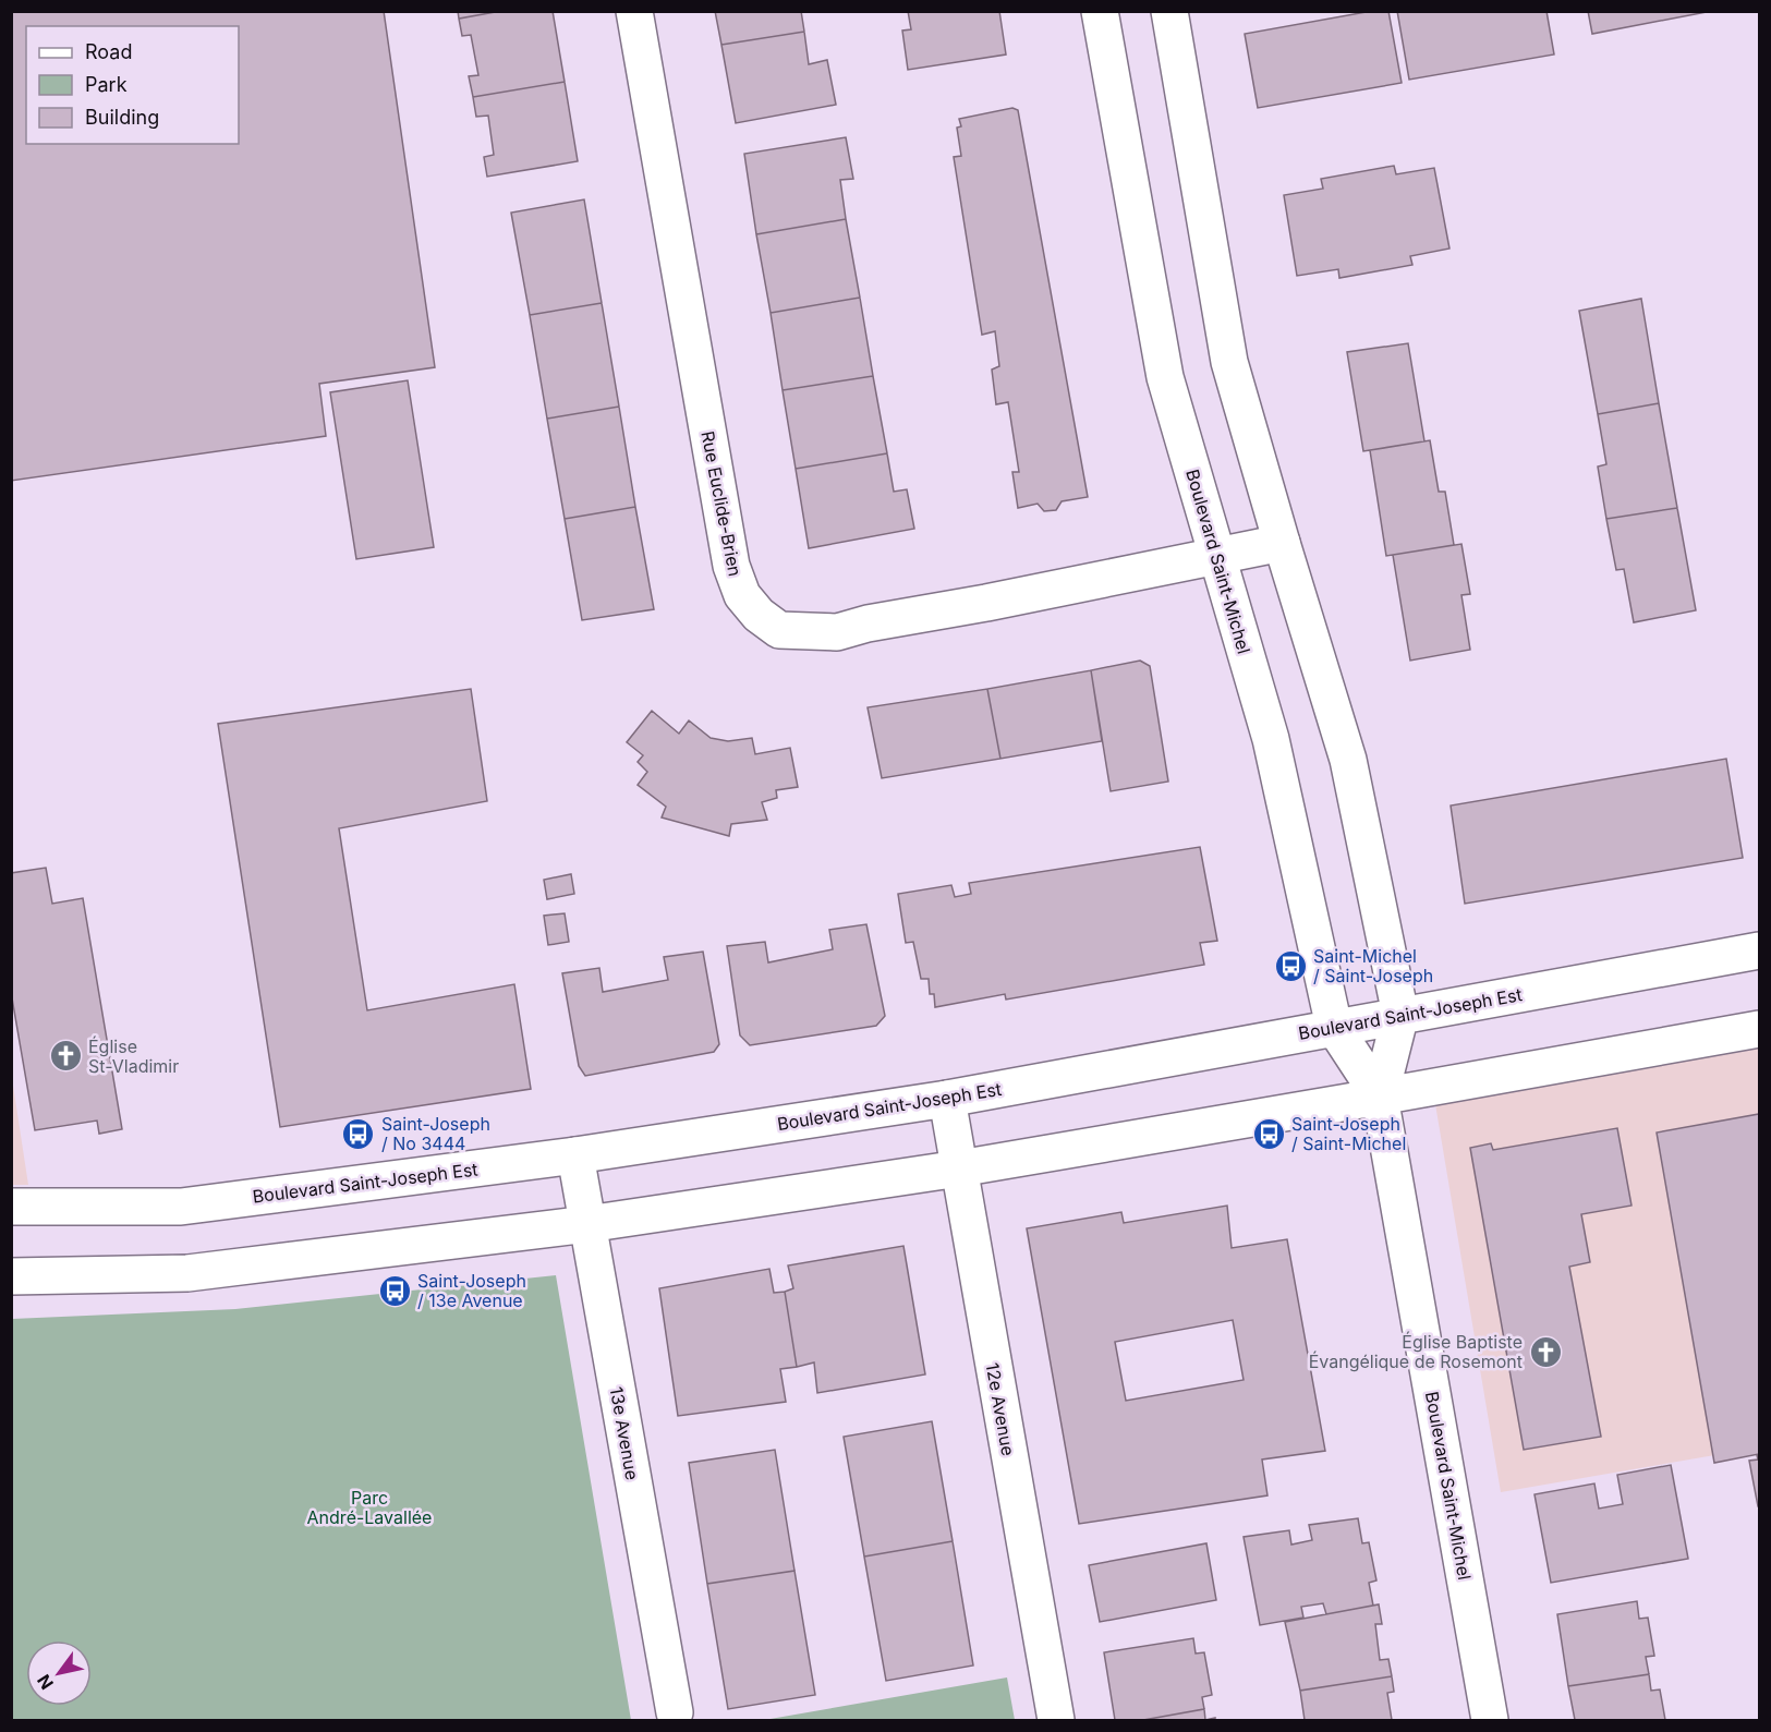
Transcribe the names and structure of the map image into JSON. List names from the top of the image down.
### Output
{
  "streets": {
    "main road": [
      "Rue Euclide-Brien",
      "Boulevard Saint-Michel",
      "Boulevard Saint-Joseph Est",
      "12e Avenue",
      "13e Avenue"
    ]
  },
  "crossings": [
    ["Rue Euclide-Brien", "Boulevard Saint-Michel"],
    ["Boulevard Saint-Michel", "Boulevard Saint-Joseph Est"],
    ["Boulevard Saint-Joseph Est", "12e Avenue"],
    ["Boulevard Saint-Joseph Est", "13e Avenue"]
  ],
  "parks": ["Parc André-Lavallée"],
  "places": {
    "bus stop": [
      "Saint-Michel / Saint-Joseph",
      "Saint-Joseph / No 3444",
      "Saint-Joseph / Saint-Michel",
      "Saint-Joseph / 13e Avenue"
    ],
    "church": ["Église St-Vladimir", "Église Baptiste Évangélique de Rosemont"]
  },
  "legend": ["Road", "Park", "Building"],
  "north": "bottom left"
}
